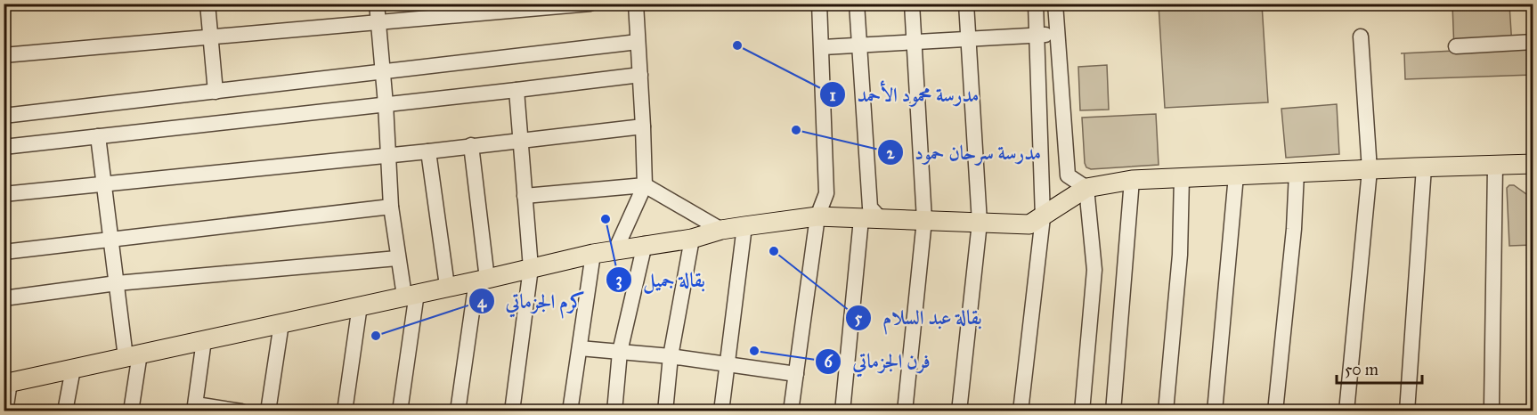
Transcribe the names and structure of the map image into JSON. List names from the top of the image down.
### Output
{
  "places": [
    "مدرسة محمود الأحمد",
    "مدرسة سرحان حمود",
    "بقالة جميل",
    "بقالة عبد السلام",
    "كرم الجزماتي",
    "فرن الجزماتي"
  ],
  "scale_bar": "50 m"
}
